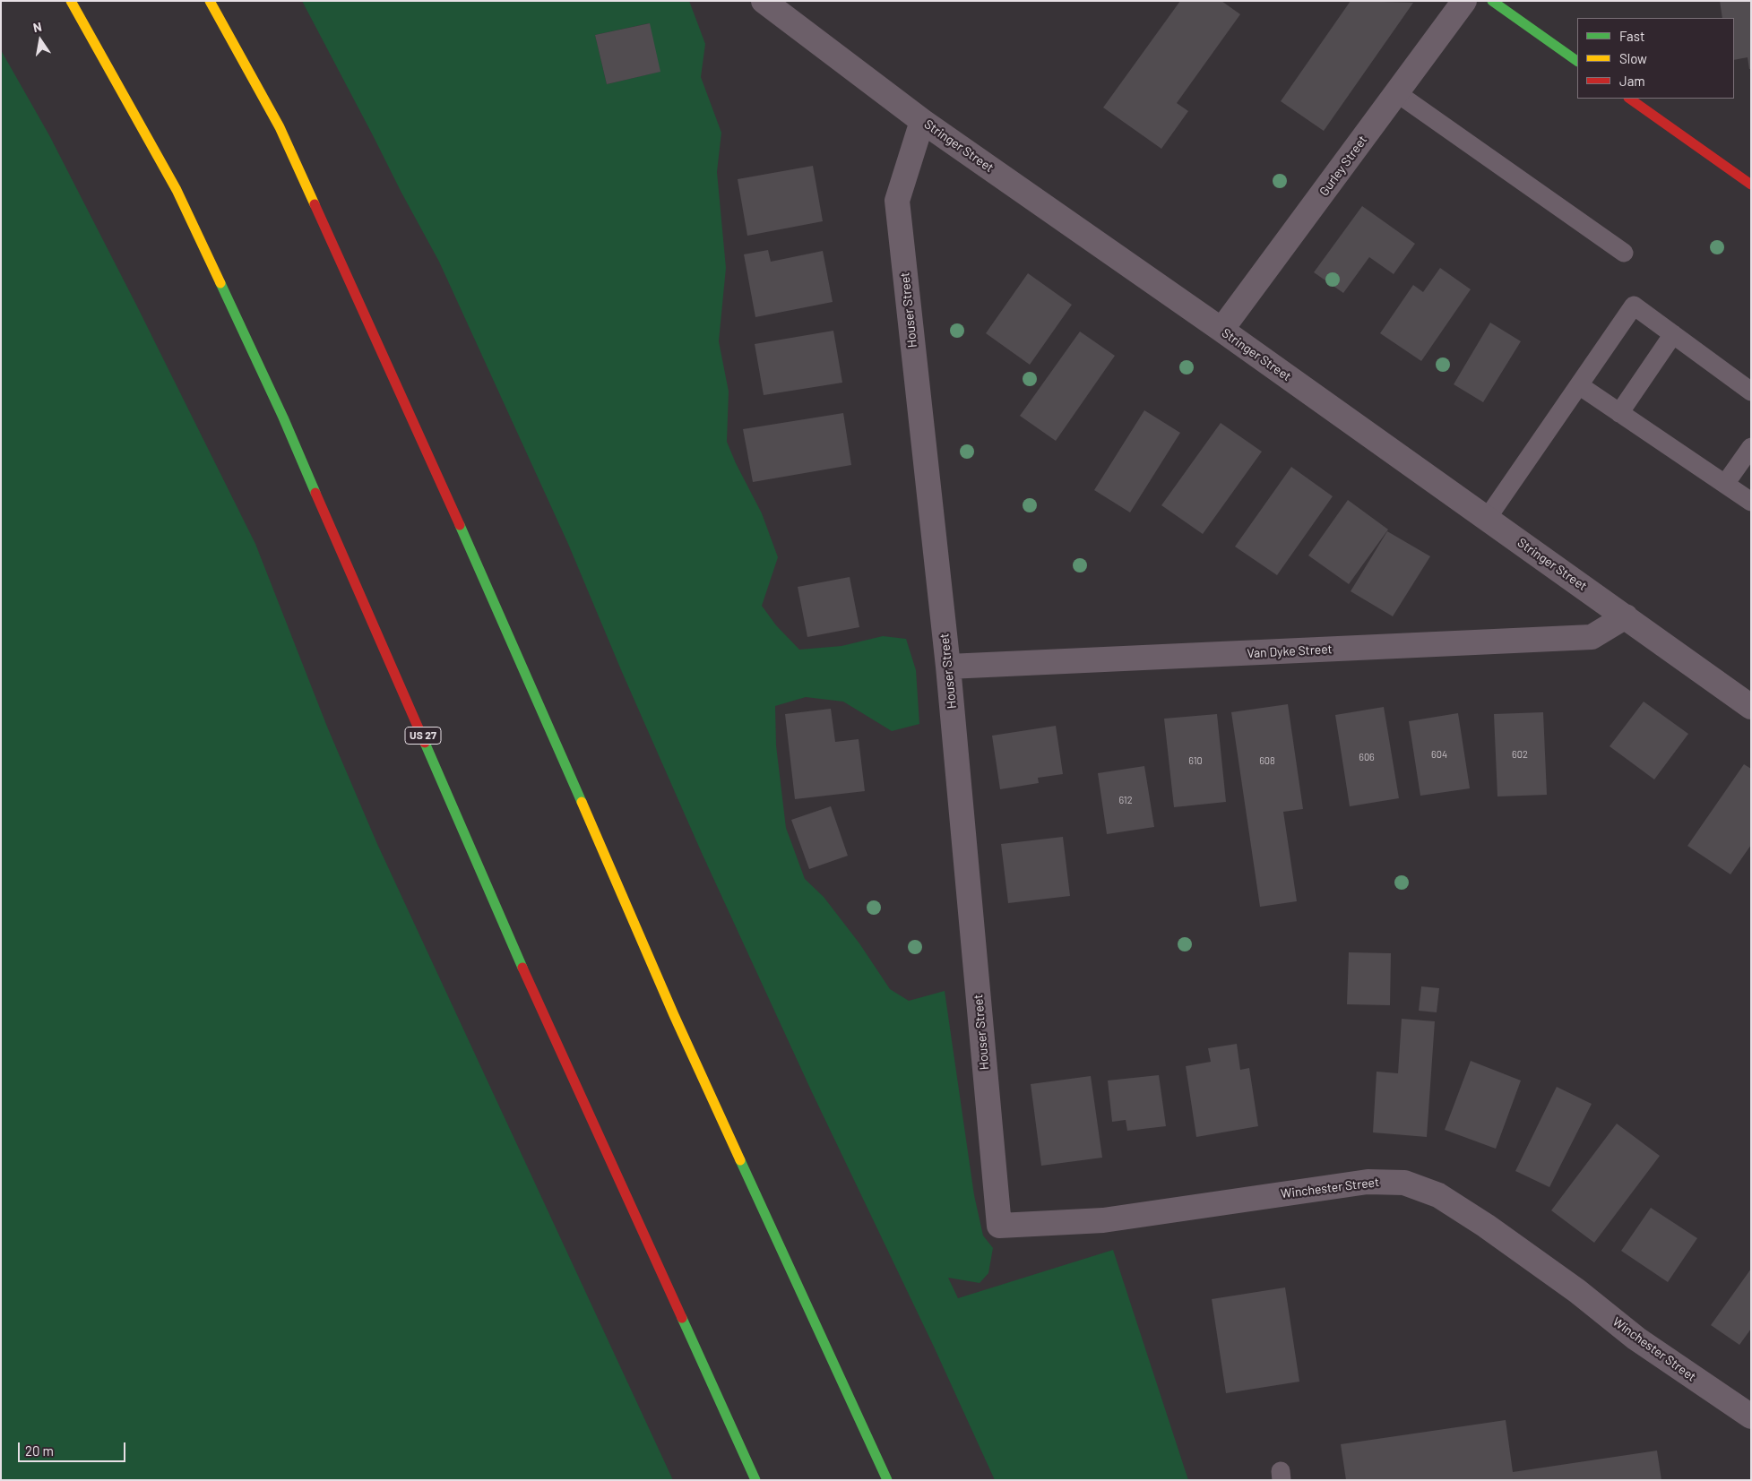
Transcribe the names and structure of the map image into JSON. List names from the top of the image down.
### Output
{
  "streets": {
    "main road": ["US 27"],
    "street": [
      "Stringer Street",
      "Gurley Street",
      "Houser Street",
      "Van Dyke Street",
      "Winchester Street"
    ]
  },
  "crossings": [
    ["Stringer Street", "Gurley Street"],
    ["Stringer Street", "Houser Street"],
    ["Stringer Street", "Van Dyke Street"],
    ["Houser Street", "Van Dyke Street"],
    ["Houser Street", "Winchester Street"]
  ],
  "house_numbers": [
    "604",
    "602",
    "606",
    "610",
    "608",
    "612"
  ],
  "legend": ["Fast", "Slow", "Jam"],
  "scale_bar": "20 m",
  "north": "top"
}
